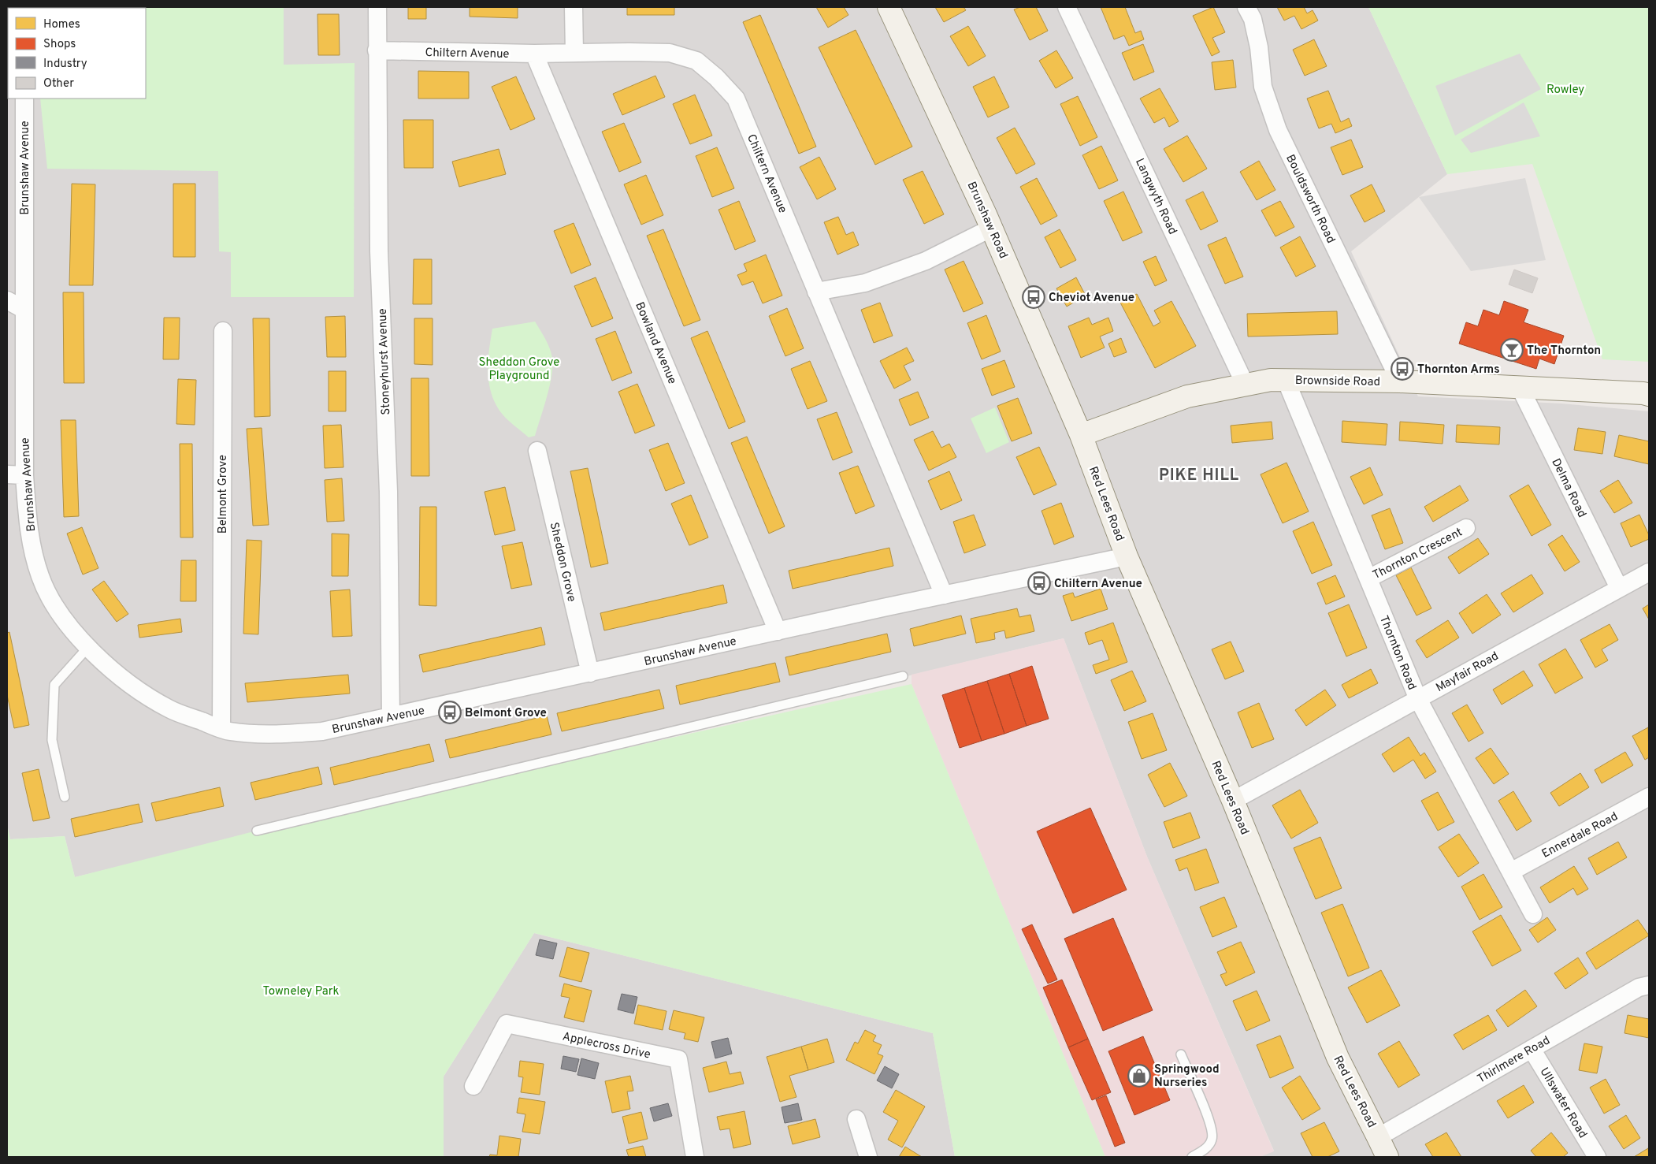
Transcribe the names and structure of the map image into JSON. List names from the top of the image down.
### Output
{
  "streets": {
    "street": [
      "Chiltern Avenue",
      "Brunshaw Avenue",
      "Langwyth Road",
      "Bouldsworth Road",
      "Brunshaw Road",
      "Bowland Avenue",
      "Stoneyhurst Avenue",
      "Brownside Road",
      "Delma Road",
      "Belmont Grove",
      "Red Lees Road",
      "Thornton Crescent",
      "Sheddon Grove",
      "Thornton Road",
      "Mayfair Road",
      "Ennerdale Road",
      "Applecross Drive",
      "Thirlmere Road",
      "Ullswater Road"
    ]
  },
  "crossings": [
    ["Chiltern Avenue", "Brunshaw Avenue"],
    ["Chiltern Avenue", "Bowland Avenue"],
    ["Chiltern Avenue", "Stoneyhurst Avenue"],
    ["Brunshaw Avenue", "Bowland Avenue"],
    ["Brunshaw Avenue", "Stoneyhurst Avenue"],
    ["Brunshaw Avenue", "Belmont Grove"],
    ["Brunshaw Avenue", "Red Lees Road"],
    ["Brunshaw Avenue", "Sheddon Grove"],
    ["Langwyth Road", "Brownside Road"],
    ["Bouldsworth Road", "Brownside Road"],
    ["Brunshaw Road", "Brownside Road"],
    ["Brunshaw Road", "Red Lees Road"],
    ["Brownside Road", "Delma Road"],
    ["Brownside Road", "Red Lees Road"],
    ["Brownside Road", "Thornton Road"],
    ["Delma Road", "Mayfair Road"],
    ["Red Lees Road", "Mayfair Road"],
    ["Red Lees Road", "Thirlmere Road"],
    ["Thornton Crescent", "Thornton Road"],
    ["Thornton Road", "Mayfair Road"],
    ["Thornton Road", "Ennerdale Road"],
    ["Thirlmere Road", "Ullswater Road"]
  ],
  "districts": ["PIKE HILL"],
  "parks": ["Rowley", "Sheddon Grove Playground", "Towneley Park"],
  "places": {
    "bus stop": [
      "Cheviot Avenue",
      "Thornton Arms",
      "Chiltern Avenue",
      "Belmont Grove"
    ],
    "bar": ["The Thornton"],
    "shop": ["Springwood Nurseries"]
  },
  "legend": [
    "Homes",
    "Shops",
    "Industry",
    "Other"
  ]
}
